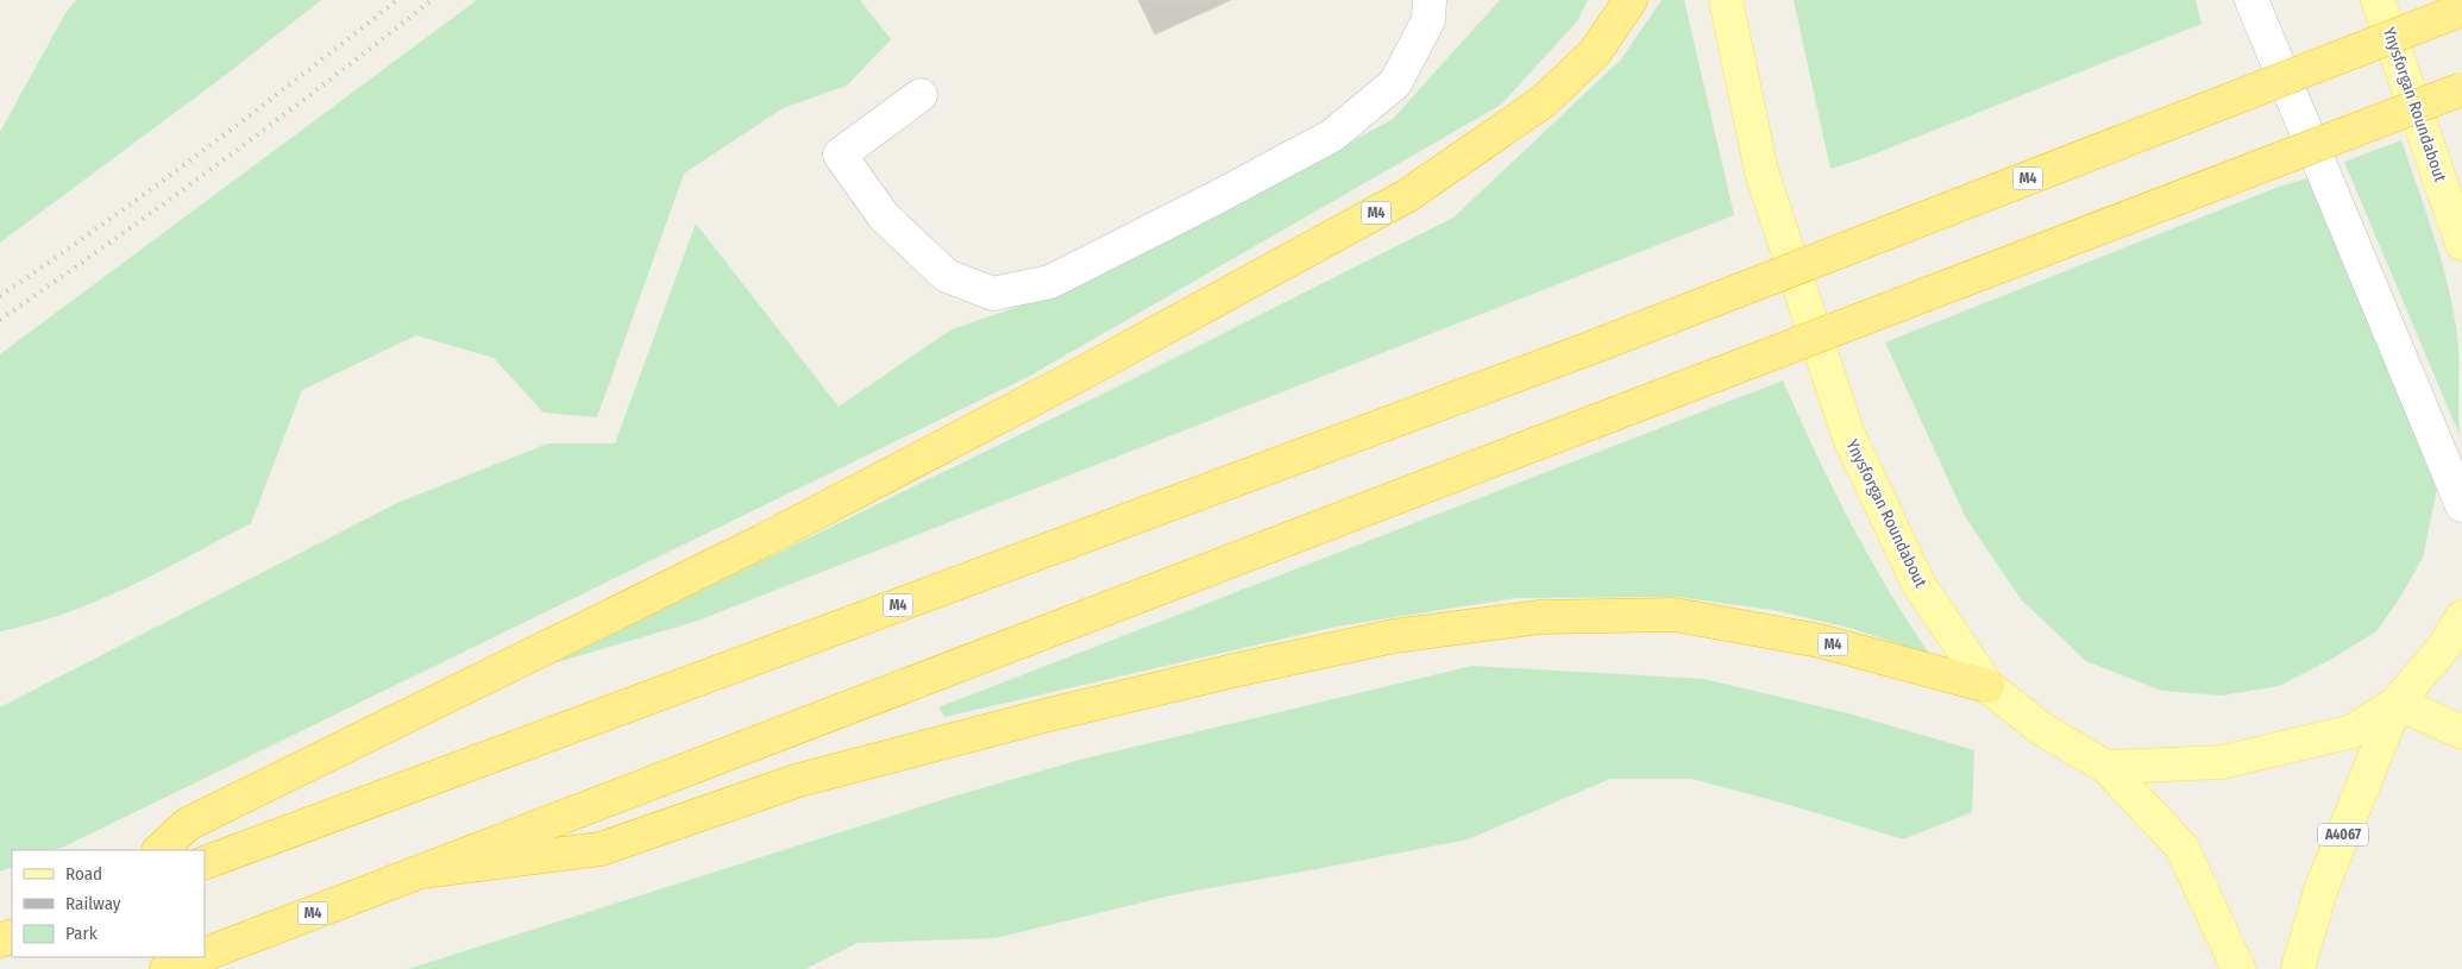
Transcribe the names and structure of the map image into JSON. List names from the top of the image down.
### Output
{
  "streets": {
    "highway": ["M4"],
    "main road": ["Ynysforgan Roundabout", "A4067"]
  },
  "crossings": [
    ["Ynysforgan Roundabout", "M4"]
  ],
  "legend": ["Road", "Railway", "Park"]
}
